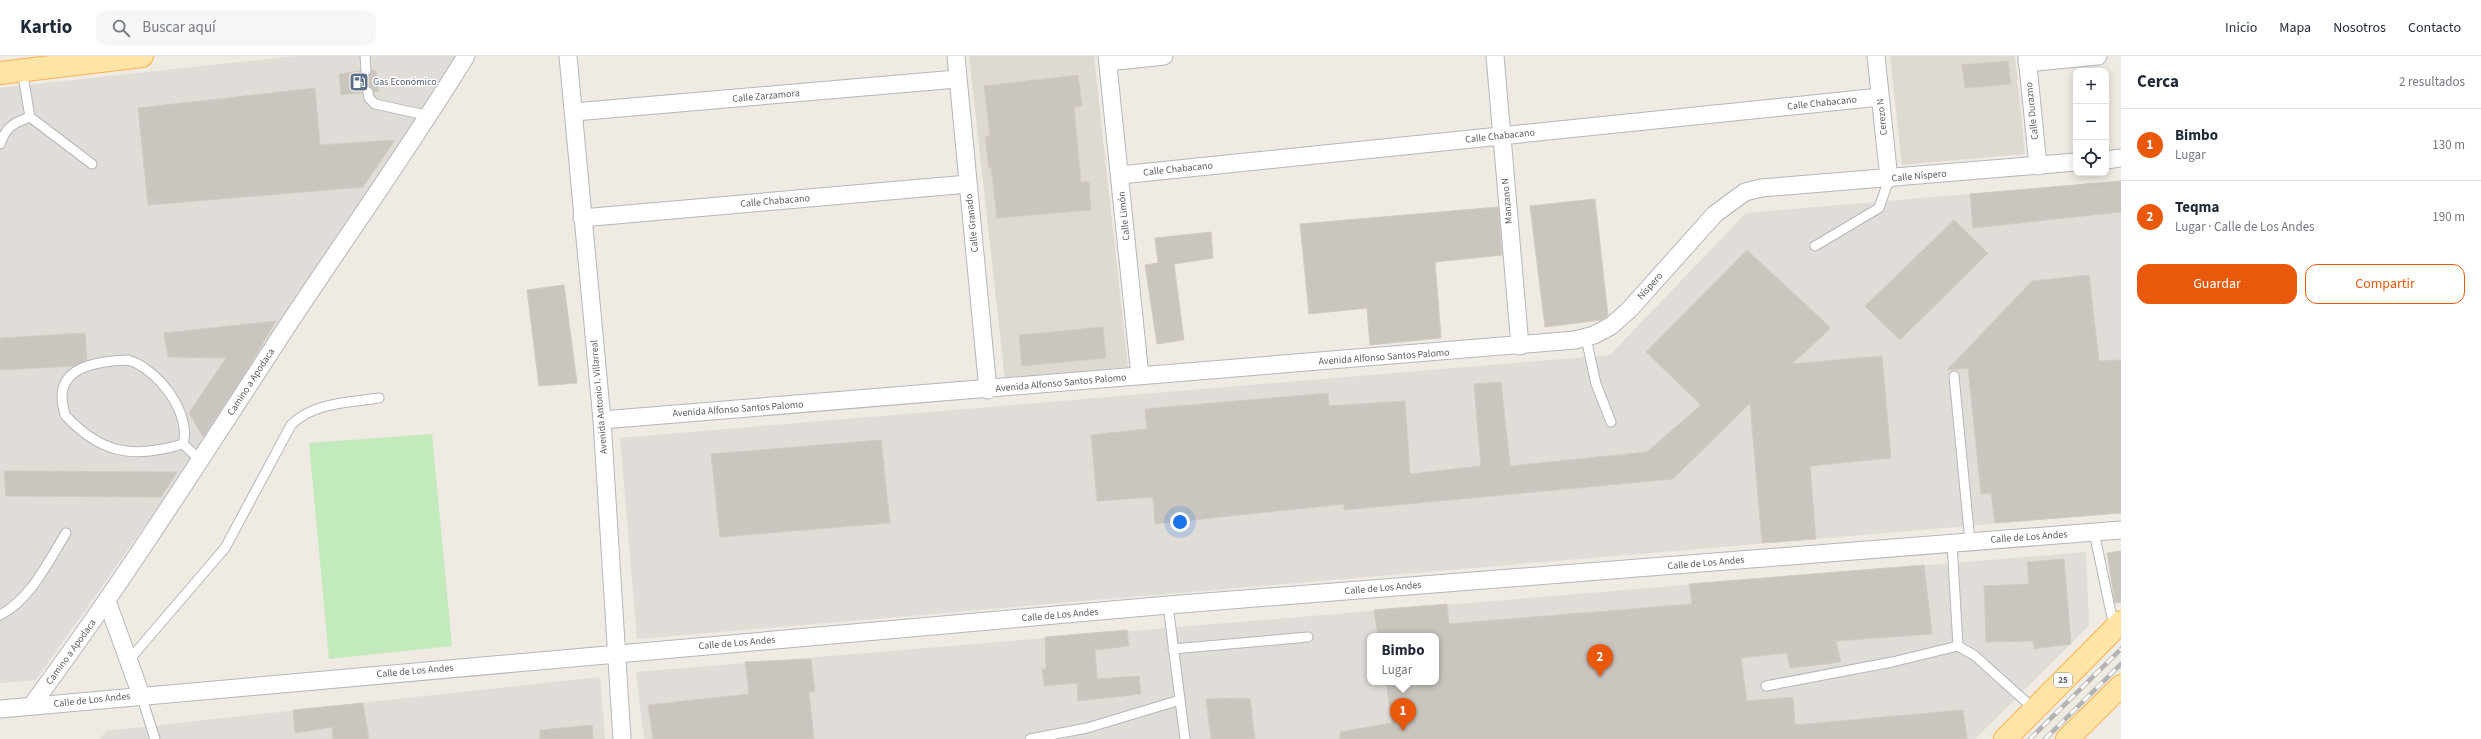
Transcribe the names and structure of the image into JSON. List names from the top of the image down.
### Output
{
  "streets": {
    "main road": ["25"],
    "street": [
      "Calle Zarzamora",
      "Calle Chabacano",
      "Calle Durazno",
      "Cerezo N",
      "Calle Níspero",
      "Manzano N",
      "Calle Limón",
      "Calle Granado",
      "Níspero",
      "Avenida Alfonso Santos Palomo",
      "Camino a Apodaca",
      "Avenida Antonio I. Villarreal",
      "Calle de Los Andes"
    ]
  },
  "crossings": [
    ["Calle Zarzamora", "Calle Granado"],
    ["Calle Zarzamora", "Avenida Antonio I. Villarreal"],
    ["Calle Chabacano", "Cerezo N"],
    ["Calle Chabacano", "Manzano N"],
    ["Calle Chabacano", "Calle Limón"],
    ["Calle Chabacano", "Calle Granado"],
    ["Calle Chabacano", "Avenida Antonio I. Villarreal"],
    ["Calle Durazno", "Calle Níspero"],
    ["Cerezo N", "Calle Níspero"],
    ["Calle Níspero", "Níspero"],
    ["Manzano N", "Níspero"],
    ["Manzano N", "Avenida Alfonso Santos Palomo"],
    ["Calle Limón", "Avenida Alfonso Santos Palomo"],
    ["Calle Granado", "Avenida Alfonso Santos Palomo"],
    ["Níspero", "Avenida Alfonso Santos Palomo"],
    ["Avenida Alfonso Santos Palomo", "Avenida Antonio I. Villarreal"],
    ["Camino a Apodaca", "Calle de Los Andes"],
    ["Avenida Antonio I. Villarreal", "Calle de Los Andes"]
  ],
  "places": {
    "fuel station": ["Gas Económico"]
  },
  "page": {
    "header": "Kartio",
    "search": "Buscar aquí",
    "nav": [
      "Inicio",
      "Mapa",
      "Nosotros",
      "Contacto"
    ],
    "heading": ["Cerca", "2 resultados"],
    "map_buttons": ["+", "−"],
    "list": [
      {
        "mark": "1",
        "name": "Bimbo",
        "note": "Lugar",
        "value": "130 m"
      },
      {
        "mark": "2",
        "name": "Teqma",
        "note": "Lugar · Calle de Los Andes",
        "value": "190 m"
      }
    ],
    "buttons": ["Guardar", "Compartir"],
    "popup": ["Bimbo", "Lugar"],
    "pins": ["2", "1"]
  }
}
